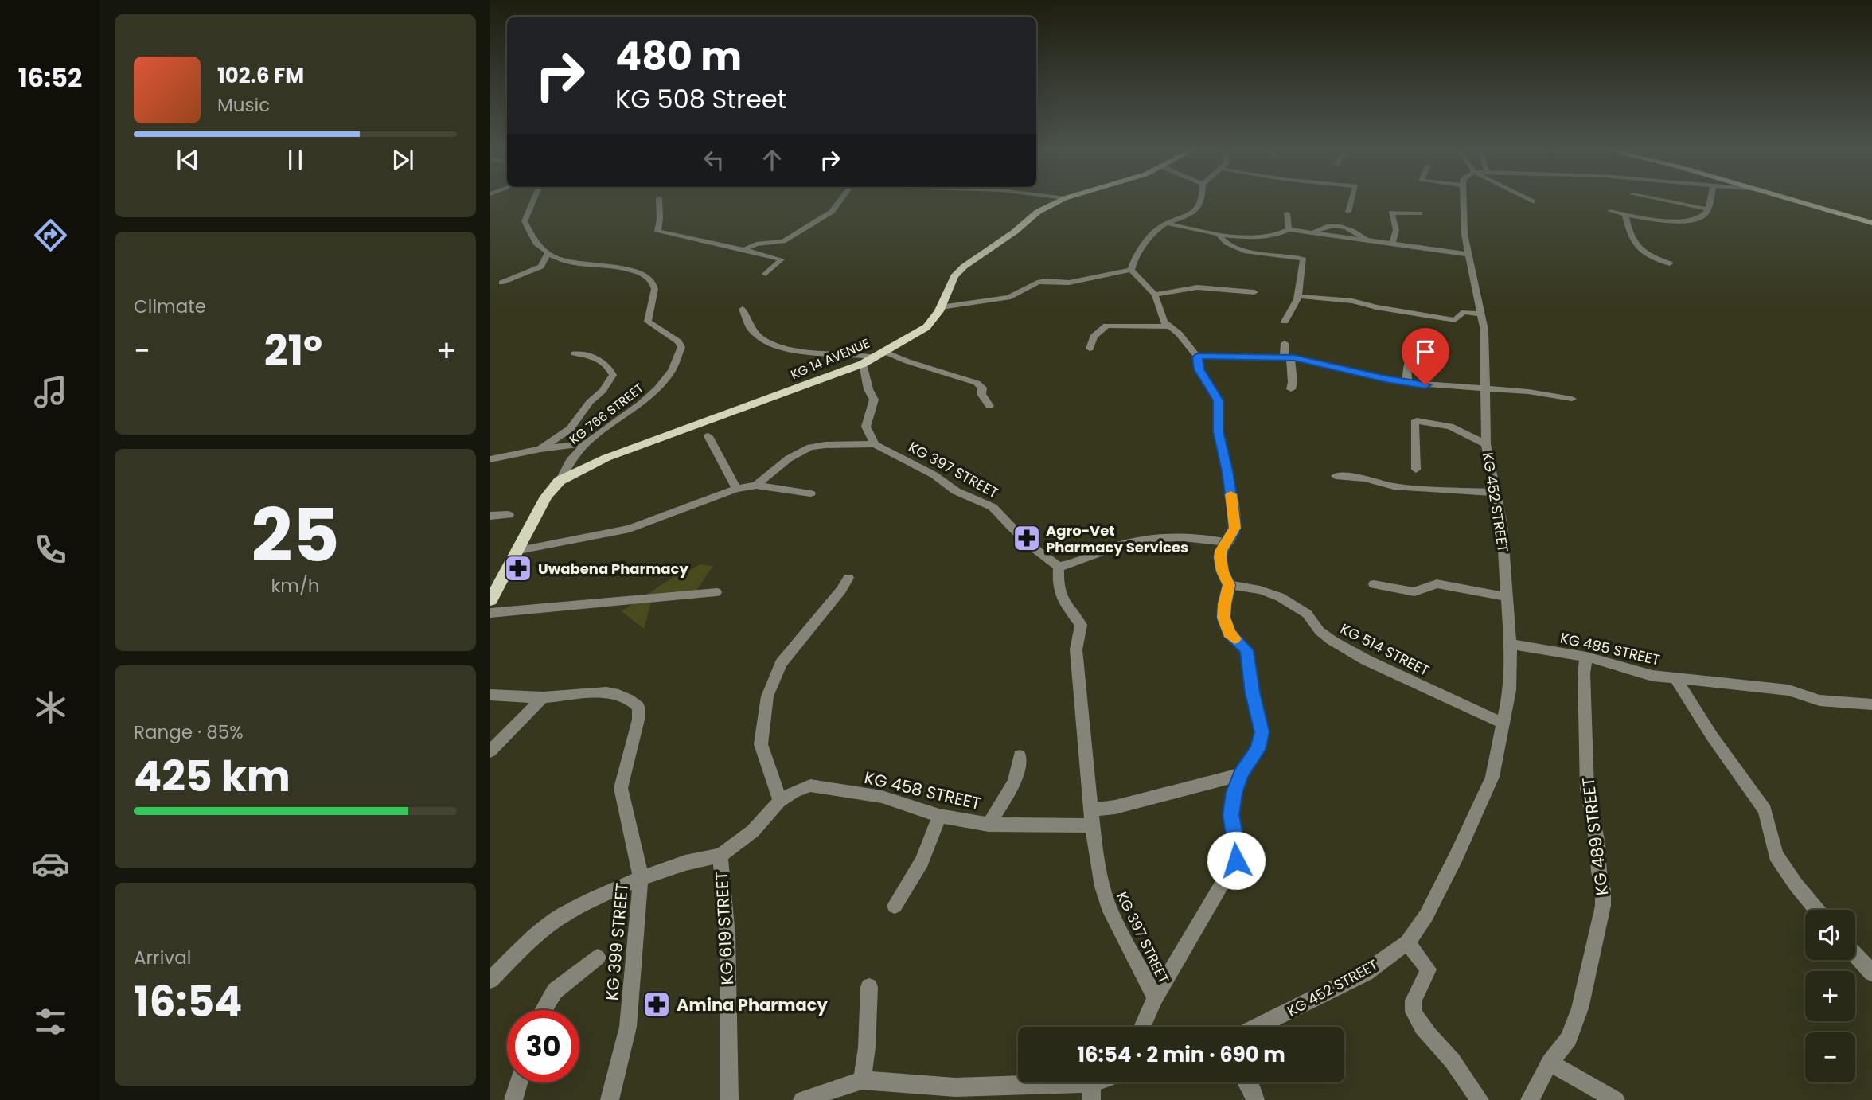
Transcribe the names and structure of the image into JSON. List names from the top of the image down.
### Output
{
  "streets": {
    "main road": ["KG 14 AVENUE"],
    "street": [
      "KG 766 STREET",
      "KG 397 STREET",
      "KG 452 STREET",
      "KG 485 STREET",
      "KG 514 STREET",
      "KG 458 STREET",
      "KG 489 STREET",
      "KG 619 STREET",
      "KG 399 STREET"
    ]
  },
  "crossings": [
    ["KG 14 AVENUE", "KG 766 STREET"],
    ["KG 397 STREET", "KG 458 STREET"],
    ["KG 452 STREET", "KG 485 STREET"],
    ["KG 452 STREET", "KG 514 STREET"],
    ["KG 485 STREET", "KG 489 STREET"]
  ],
  "places": {
    "pharmacy": ["Agro-Vet Pharmacy Services", "Uwabena Pharmacy", "Amina Pharmacy"]
  },
  "page": {
    "tabs": "16:52",
    "turn": ["480 m", "KG 508 Street"],
    "song": ["102.6 FM", "Music"],
    "tile": [
      "Climate",
      ["25", "km/h"],
      ["Range · 85%", "425 km"],
      ["Arrival", "16:54"]
    ],
    "heat": ["−", "21°", "+"],
    "map_buttons": ["+", "−"],
    "limit": "30",
    "trip": "16:54 · 2 min · 690 m"
  }
}
